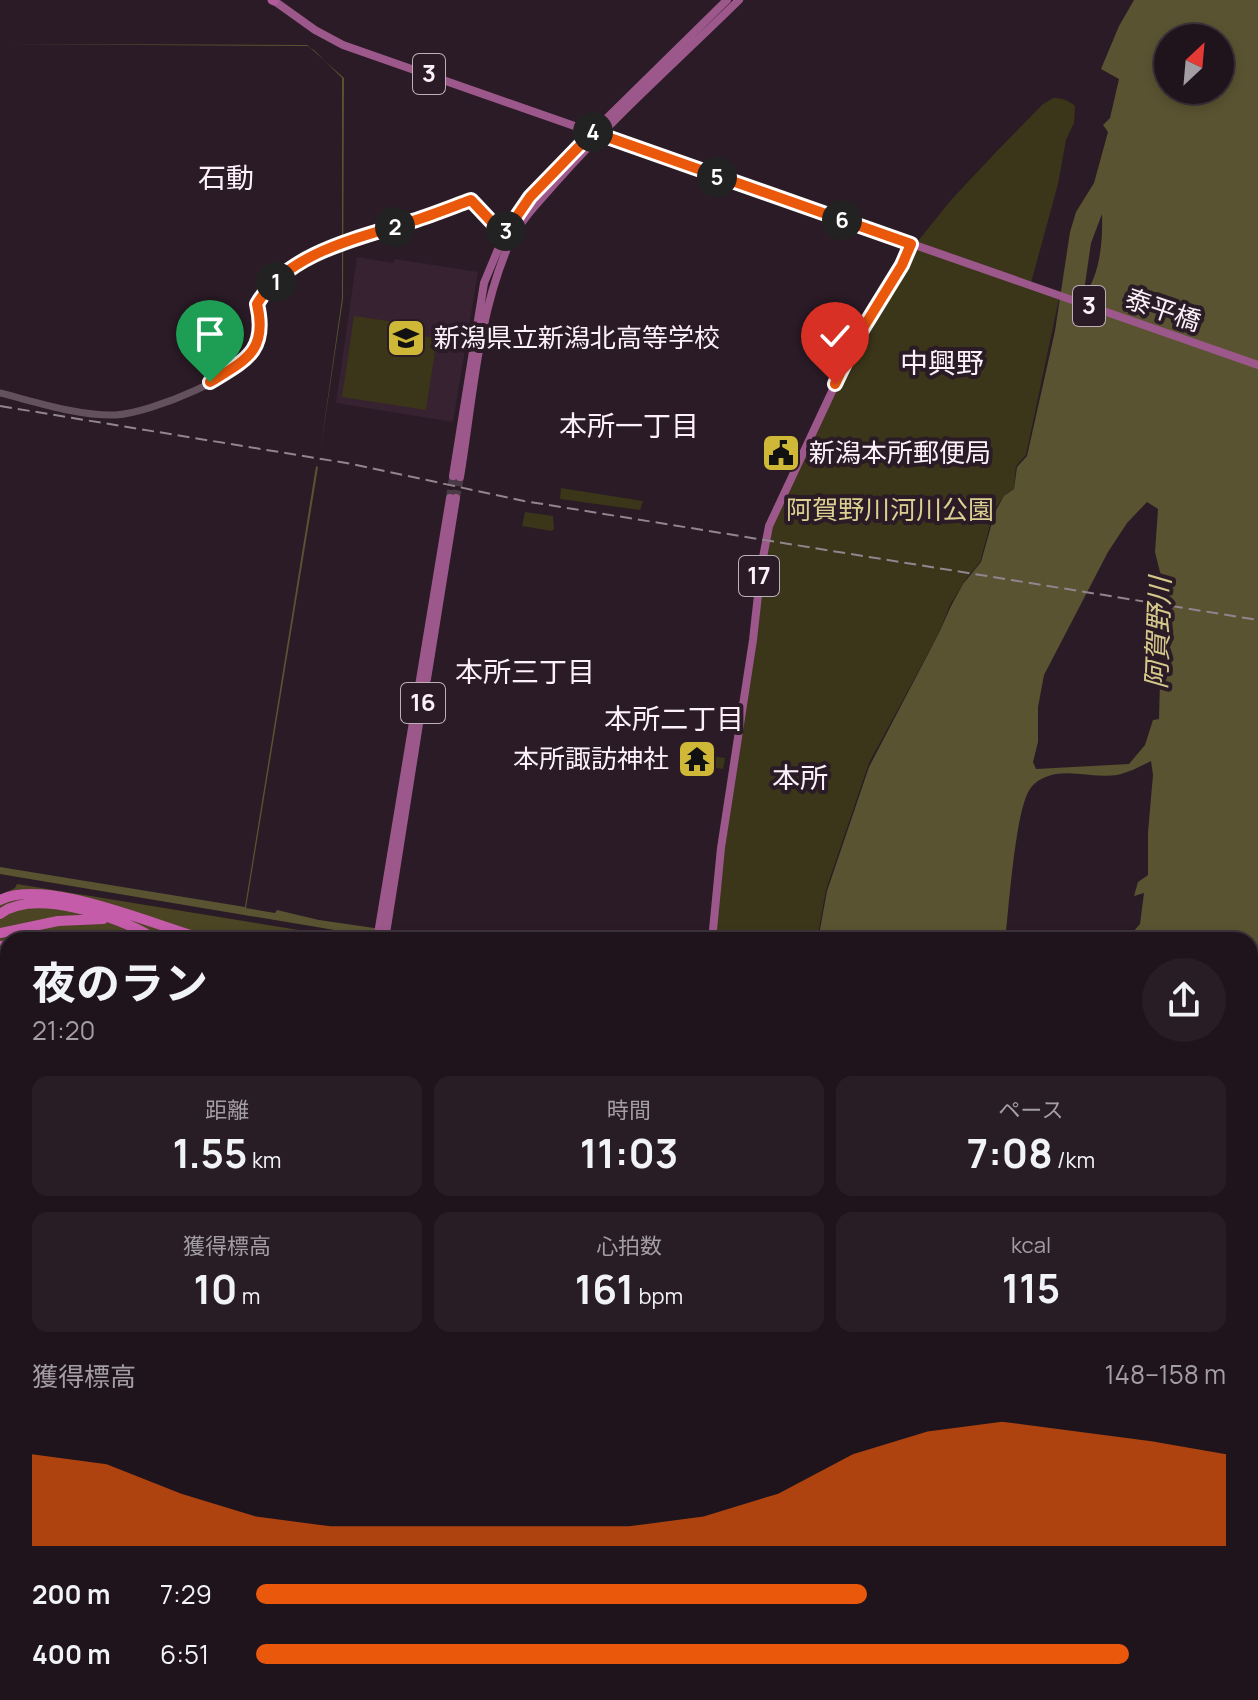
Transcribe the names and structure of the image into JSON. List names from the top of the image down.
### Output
{
  "streets": {
    "main road": [
      "3",
      "泰平橋",
      "17",
      "16"
    ]
  },
  "crossings": [
    ["3", "泰平橋"],
    ["3", "17"],
    ["泰平橋", "17"]
  ],
  "districts": [
    "石動",
    "中興野",
    "本所一丁目",
    "本所三丁目",
    "本所二丁目",
    "本所"
  ],
  "water": ["阿賀野川"],
  "parks": ["阿賀野川河川公園"],
  "places": {
    "school or university": ["新潟県立新潟北高等学校"],
    "public building": ["新潟本所郵便局"],
    "temple": ["本所諏訪神社"]
  },
  "north": "top right",
  "page": {
    "pins": [
      "4",
      "5",
      "6",
      "2",
      "3",
      "1"
    ],
    "heading": ["夜のラン", "21:20"],
    "stats": [
      ["距離", "1.55 km"],
      ["時間", "11:03"],
      ["ペース", "7:08 /km"],
      ["獲得標高", "10 m"],
      ["心拍数", "161 bpm"],
      ["kcal", "115"]
    ],
    "chart": ["獲得標高", "148–158 m"],
    "list": [
      {
        "name": "200 m",
        "note": "7:29"
      },
      {
        "name": "400 m",
        "note": "6:51"
      }
    ]
  }
}
